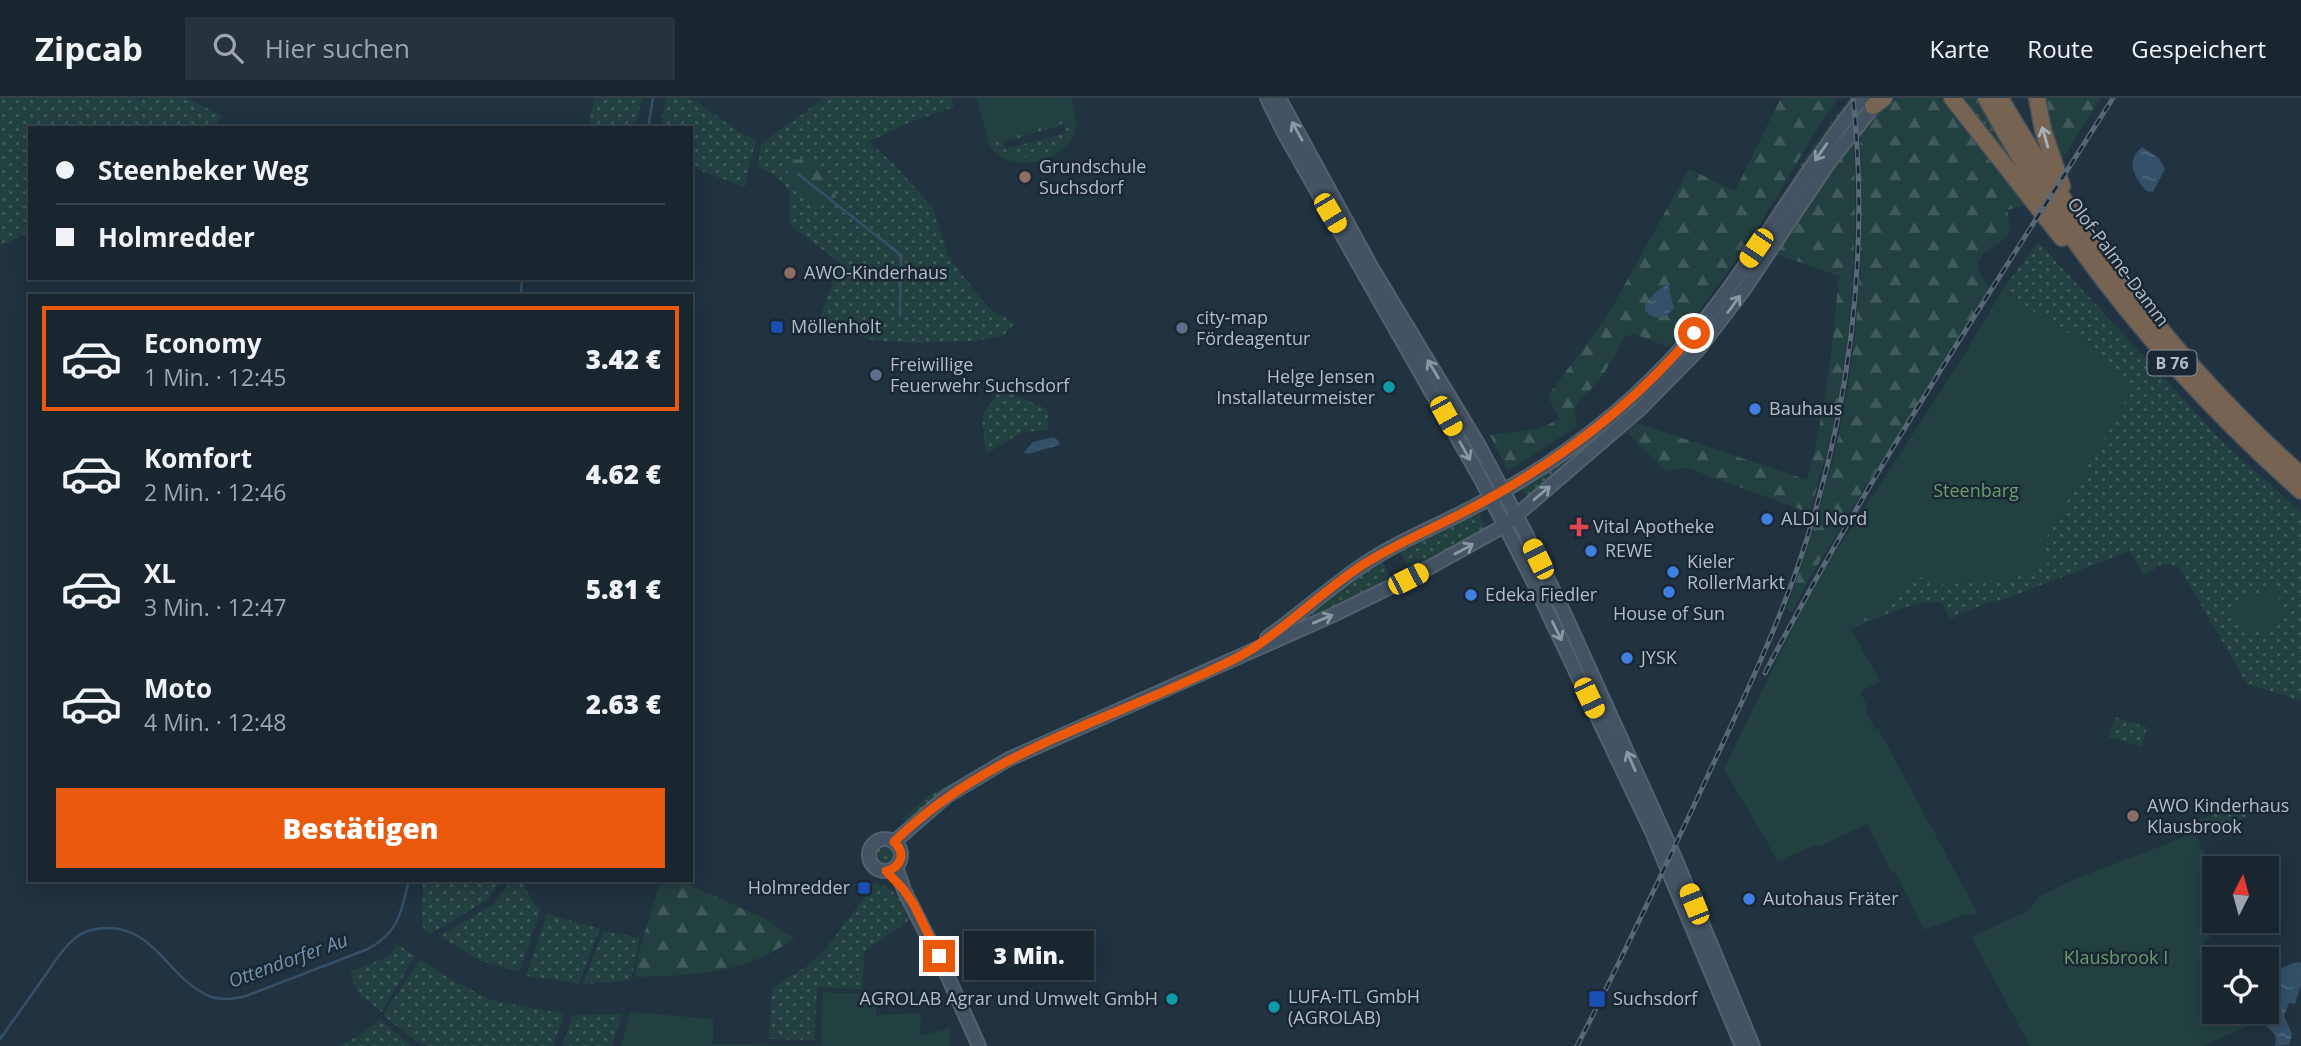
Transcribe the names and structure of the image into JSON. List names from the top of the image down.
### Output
{
  "streets": {
    "highway": ["Olof-Palme-Damm", "B 76"]
  },
  "water": ["Ottendorfer Au"],
  "parks": ["Steenbarg", "Klausbrook I"],
  "places": {
    "other": [
      "Grundschule Suchsdorf",
      "AWO-Kinderhaus",
      "city-map Fördeagentur",
      "Freiwillige Feuerwehr Suchsdorf",
      "Helge Jensen Installateurmeister",
      "Bauhaus",
      "ALDI Nord",
      "REWE",
      "Kieler RollerMarkt",
      "House of Sun",
      "Edeka Fiedler",
      "JYSK",
      "AWO Kinderhaus Klausbrook",
      "Autohaus Fräter",
      "AGROLAB Agrar und Umwelt GmbH",
      "LUFA-ITL GmbH (AGROLAB)"
    ],
    "transit": ["Möllenholt", "Holmredder", "Suchsdorf"],
    "health": ["Vital Apotheke"]
  },
  "north": "top",
  "page": {
    "header": "Zipcab",
    "search": "Hier suchen",
    "nav": ["Karte", "Route", "Gespeichert"],
    "banner": ["Steenbeker Weg", "Holmredder"],
    "list": [
      {
        "name": "Economy",
        "note": "1 Min. · 12:45",
        "value": "3.42 €"
      },
      {
        "name": "Komfort",
        "note": "2 Min. · 12:46",
        "value": "4.62 €"
      },
      {
        "name": "XL",
        "note": "3 Min. · 12:47",
        "value": "5.81 €"
      },
      {
        "name": "Moto",
        "note": "4 Min. · 12:48",
        "value": "2.63 €"
      }
    ],
    "buttons": "Bestätigen",
    "bubble": "3 Min."
  }
}
